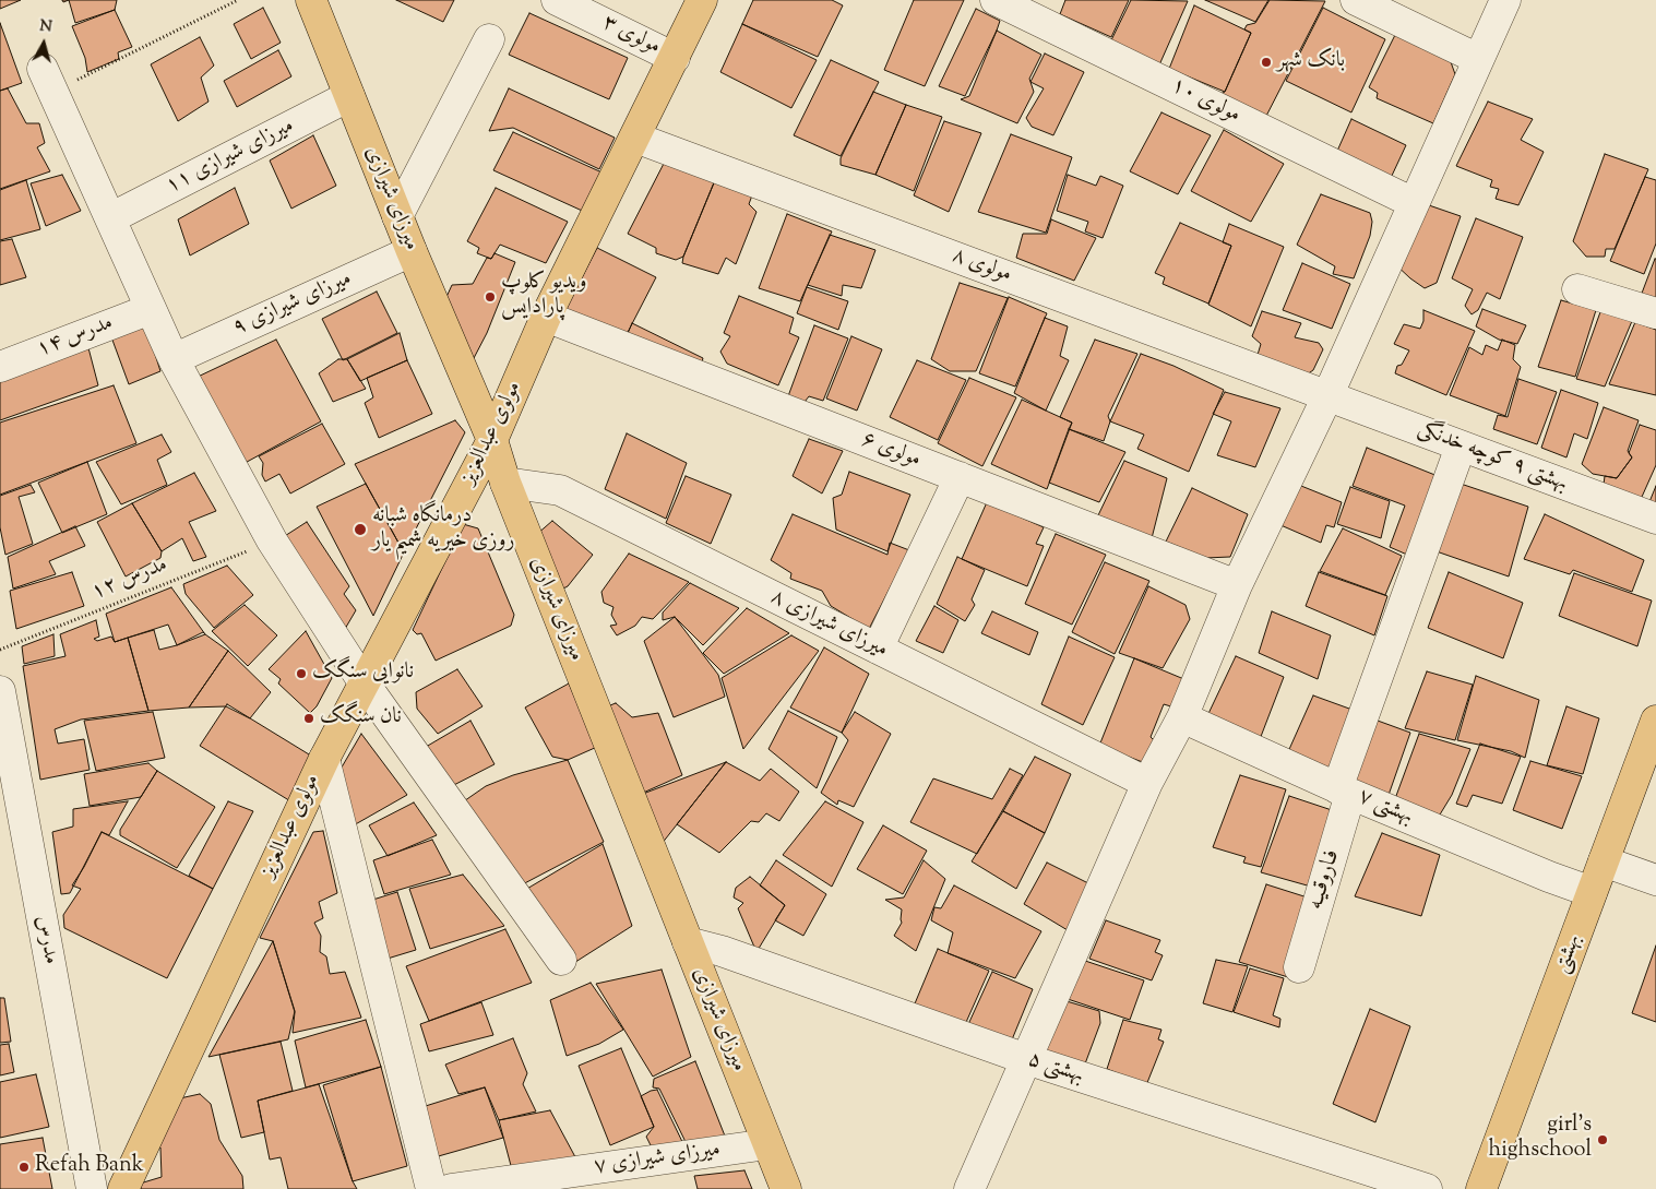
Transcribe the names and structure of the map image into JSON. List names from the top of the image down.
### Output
{
  "streets": {
    "main road": ["میرزای شیرازی", "مولوی عبدالعزیز", "بهشتی"],
    "street": [
      "مولوی ۳",
      "مولوی ۱۰",
      "میرزای شیرازی ۱۱",
      "مولوی ۸",
      "میرزای شیرازی ۹",
      "مدرس ۱۴",
      "مولوی ۶",
      "بهشتی ۹ کوچه خدنگی",
      "میرزای شیرازی ۸",
      "بهشتی ۷",
      "فـاروقـیـه",
      "مدرس",
      "بهشتی ۵",
      "میرزای شیرازی ۷"
    ],
    "path": ["مدرس ۱۲"]
  },
  "crossings": [
    ["مولوی ۳", "مولوی عبدالعزیز"],
    ["میرزای شیرازی ۱۱", "میرزای شیرازی"],
    ["میرزای شیرازی", "میرزای شیرازی ۹"],
    ["میرزای شیرازی", "مولوی عبدالعزیز"],
    ["میرزای شیرازی", "میرزای شیرازی ۸"],
    ["میرزای شیرازی", "بهشتی ۵"],
    ["میرزای شیرازی", "میرزای شیرازی ۷"],
    ["مولوی ۸", "مولوی عبدالعزیز"],
    ["مولوی ۸", "بهشتی ۹ کوچه خدنگی"],
    ["مولوی عبدالعزیز", "مولوی ۶"],
    ["بهشتی ۹ کوچه خدنگی", "فـاروقـیـه"],
    ["بهشتی ۷", "فـاروقـیـه"],
    ["بهشتی ۷", "بهشتی"]
  ],
  "places": [
    "بانک شهر",
    "ویدیو کلوپ پارادایس",
    "درمانگاه شبانه روزی خیریه شمیم یار",
    "نانوایی سنگک",
    "نان سنگک",
    "girl's highschool",
    "Refah Bank"
  ],
  "north": "top"
}
